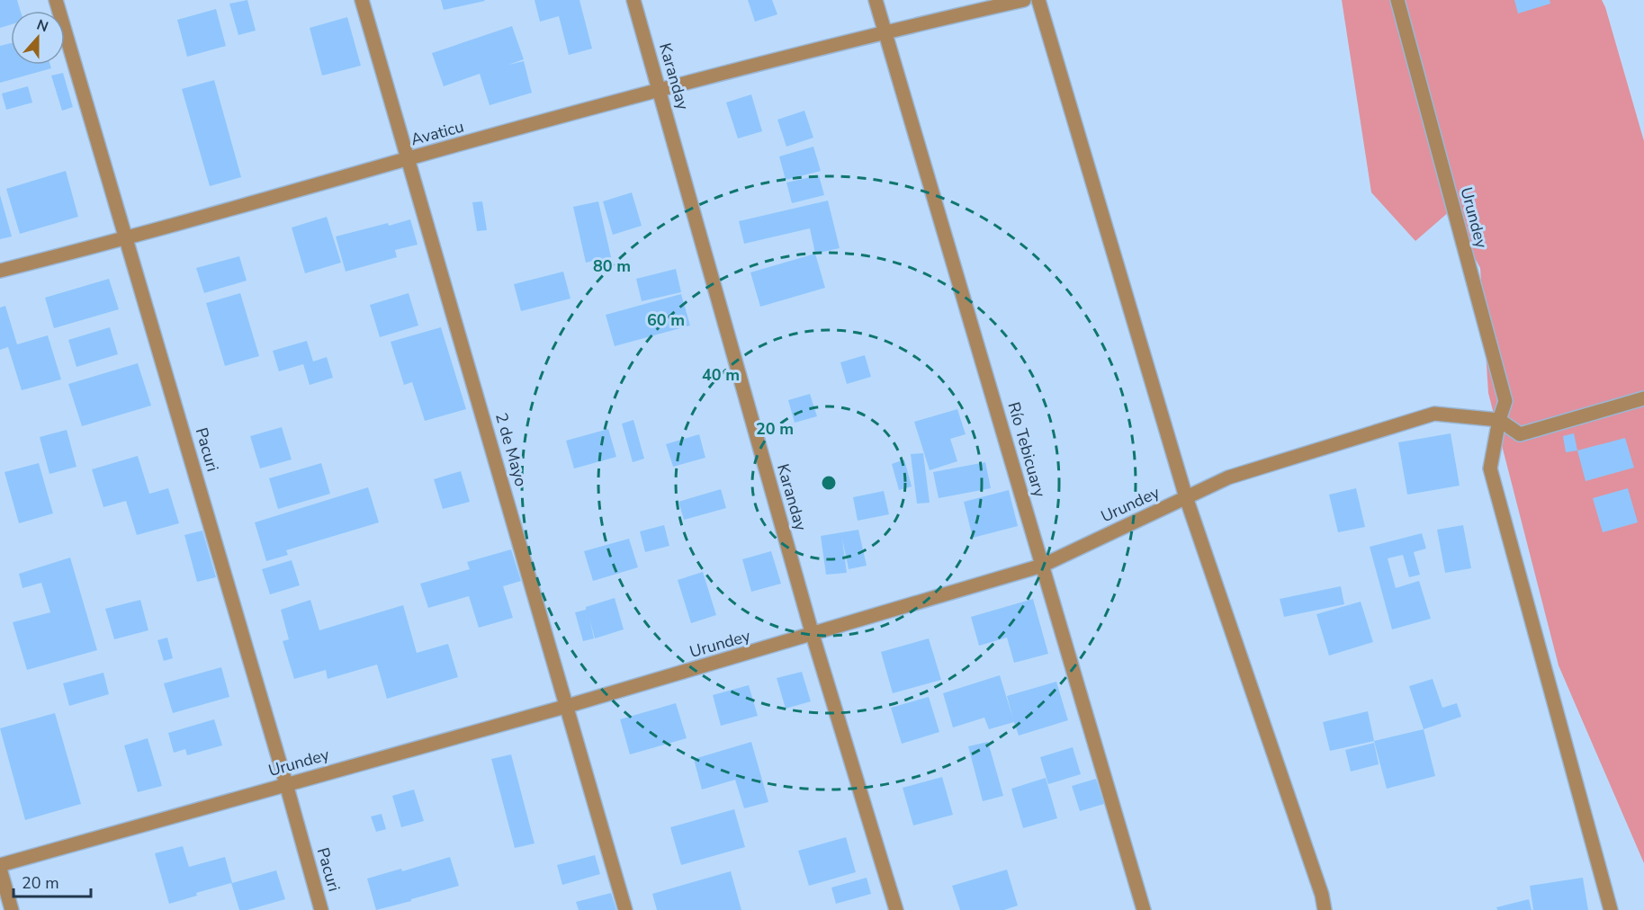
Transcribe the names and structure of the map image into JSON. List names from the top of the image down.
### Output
{
  "streets": {
    "street": [
      "Karanday",
      "Avaticu",
      "Urundey",
      "Pacuri",
      "2 de Mayo",
      "Río Tebicuary"
    ]
  },
  "crossings": [
    ["Karanday", "Avaticu"],
    ["Karanday", "Urundey"],
    ["Avaticu", "Pacuri"],
    ["Avaticu", "2 de Mayo"],
    ["Avaticu", "Río Tebicuary"],
    ["Urundey", "Pacuri"],
    ["Urundey", "2 de Mayo"],
    ["Urundey", "Río Tebicuary"]
  ],
  "scale_bar": "20 m",
  "north": "top",
  "rings": [
    "80 m",
    "60 m",
    "40 m",
    "20 m"
  ]
}
